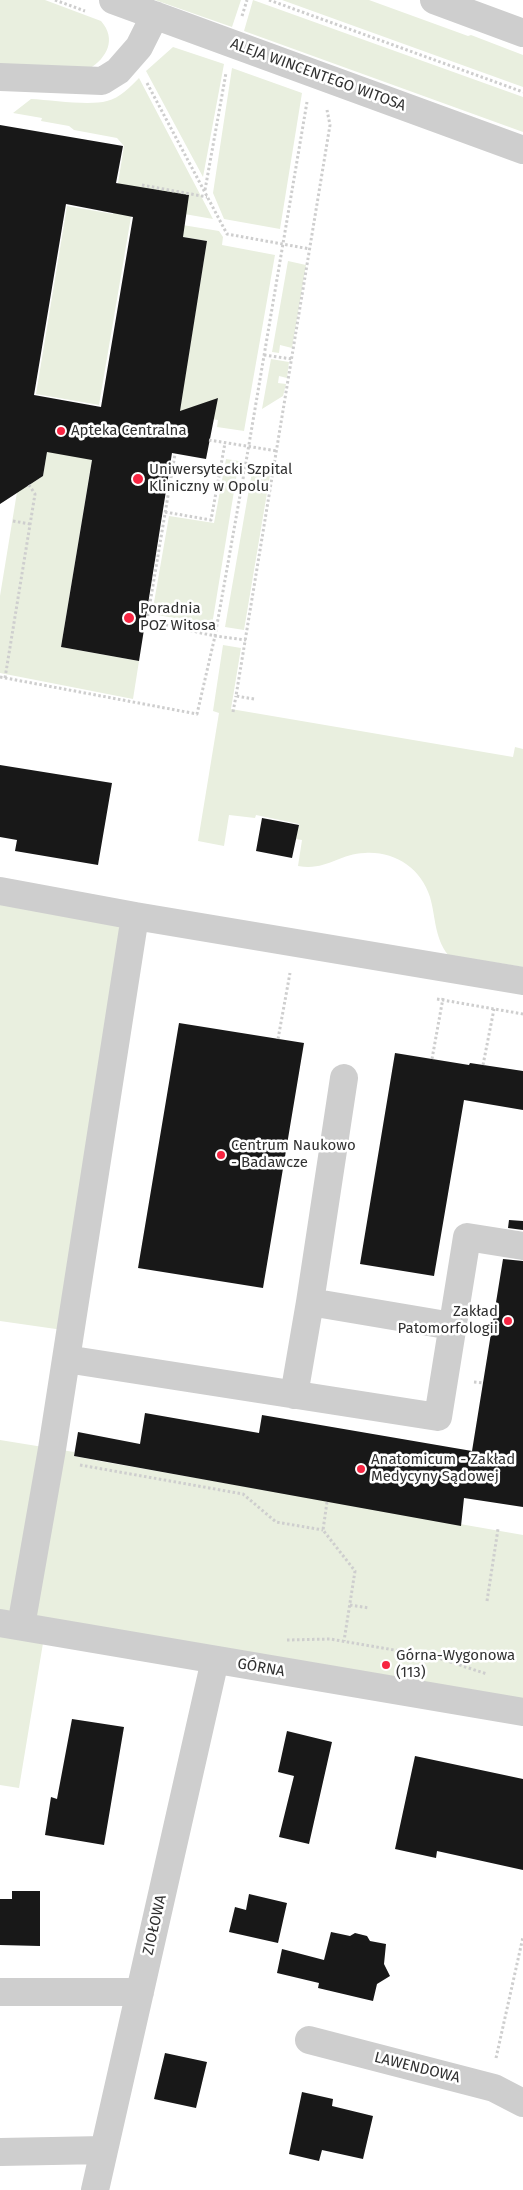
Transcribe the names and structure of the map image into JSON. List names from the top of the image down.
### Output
{
  "streets": {
    "street": [
      "ALEJA WINCENTEGO WITOSA",
      "GÓRNA",
      "ZIOŁOWA",
      "LAWENDOWA"
    ]
  },
  "crossings": [
    ["GÓRNA", "ZIOŁOWA"]
  ],
  "places": [
    "Apteka Centralna",
    "Uniwersytecki Szpital Kliniczny w Opolu",
    "Poradnia POZ Witosa",
    "Centrum Naukowo - Badawcze",
    "Zakład Patomorfologii",
    "Anatomicum - Zakład Medycyny Sądowej",
    "Górna-Wygonowa (113)"
  ]
}
